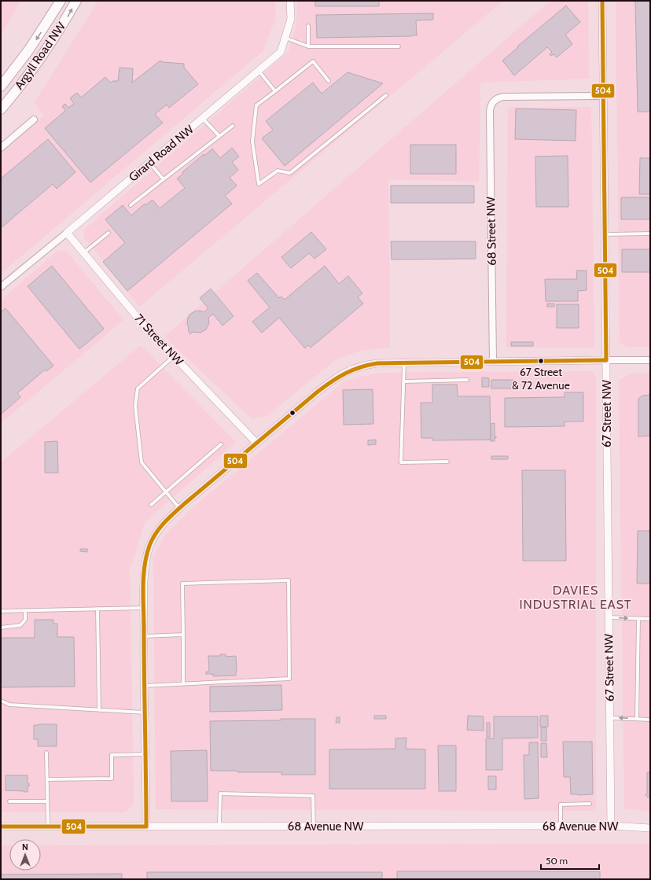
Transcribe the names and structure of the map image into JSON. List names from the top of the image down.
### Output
{
  "streets": {
    "main road": ["Argyll Road NW"],
    "street": [
      "Girard Road NW",
      "68 Street NW",
      "71 Street NW",
      "67 Street NW",
      "68 Avenue NW"
    ]
  },
  "crossings": [
    ["Girard Road NW", "71 Street NW"],
    ["68 Street NW", "67 Street NW"],
    ["67 Street NW", "68 Avenue NW"]
  ],
  "districts": ["DAVIES INDUSTRIAL EAST"],
  "places": ["67 Street & 72 Avenue"],
  "lines": ["transit line 504"],
  "scale_bar": "50 m",
  "north": "top"
}
